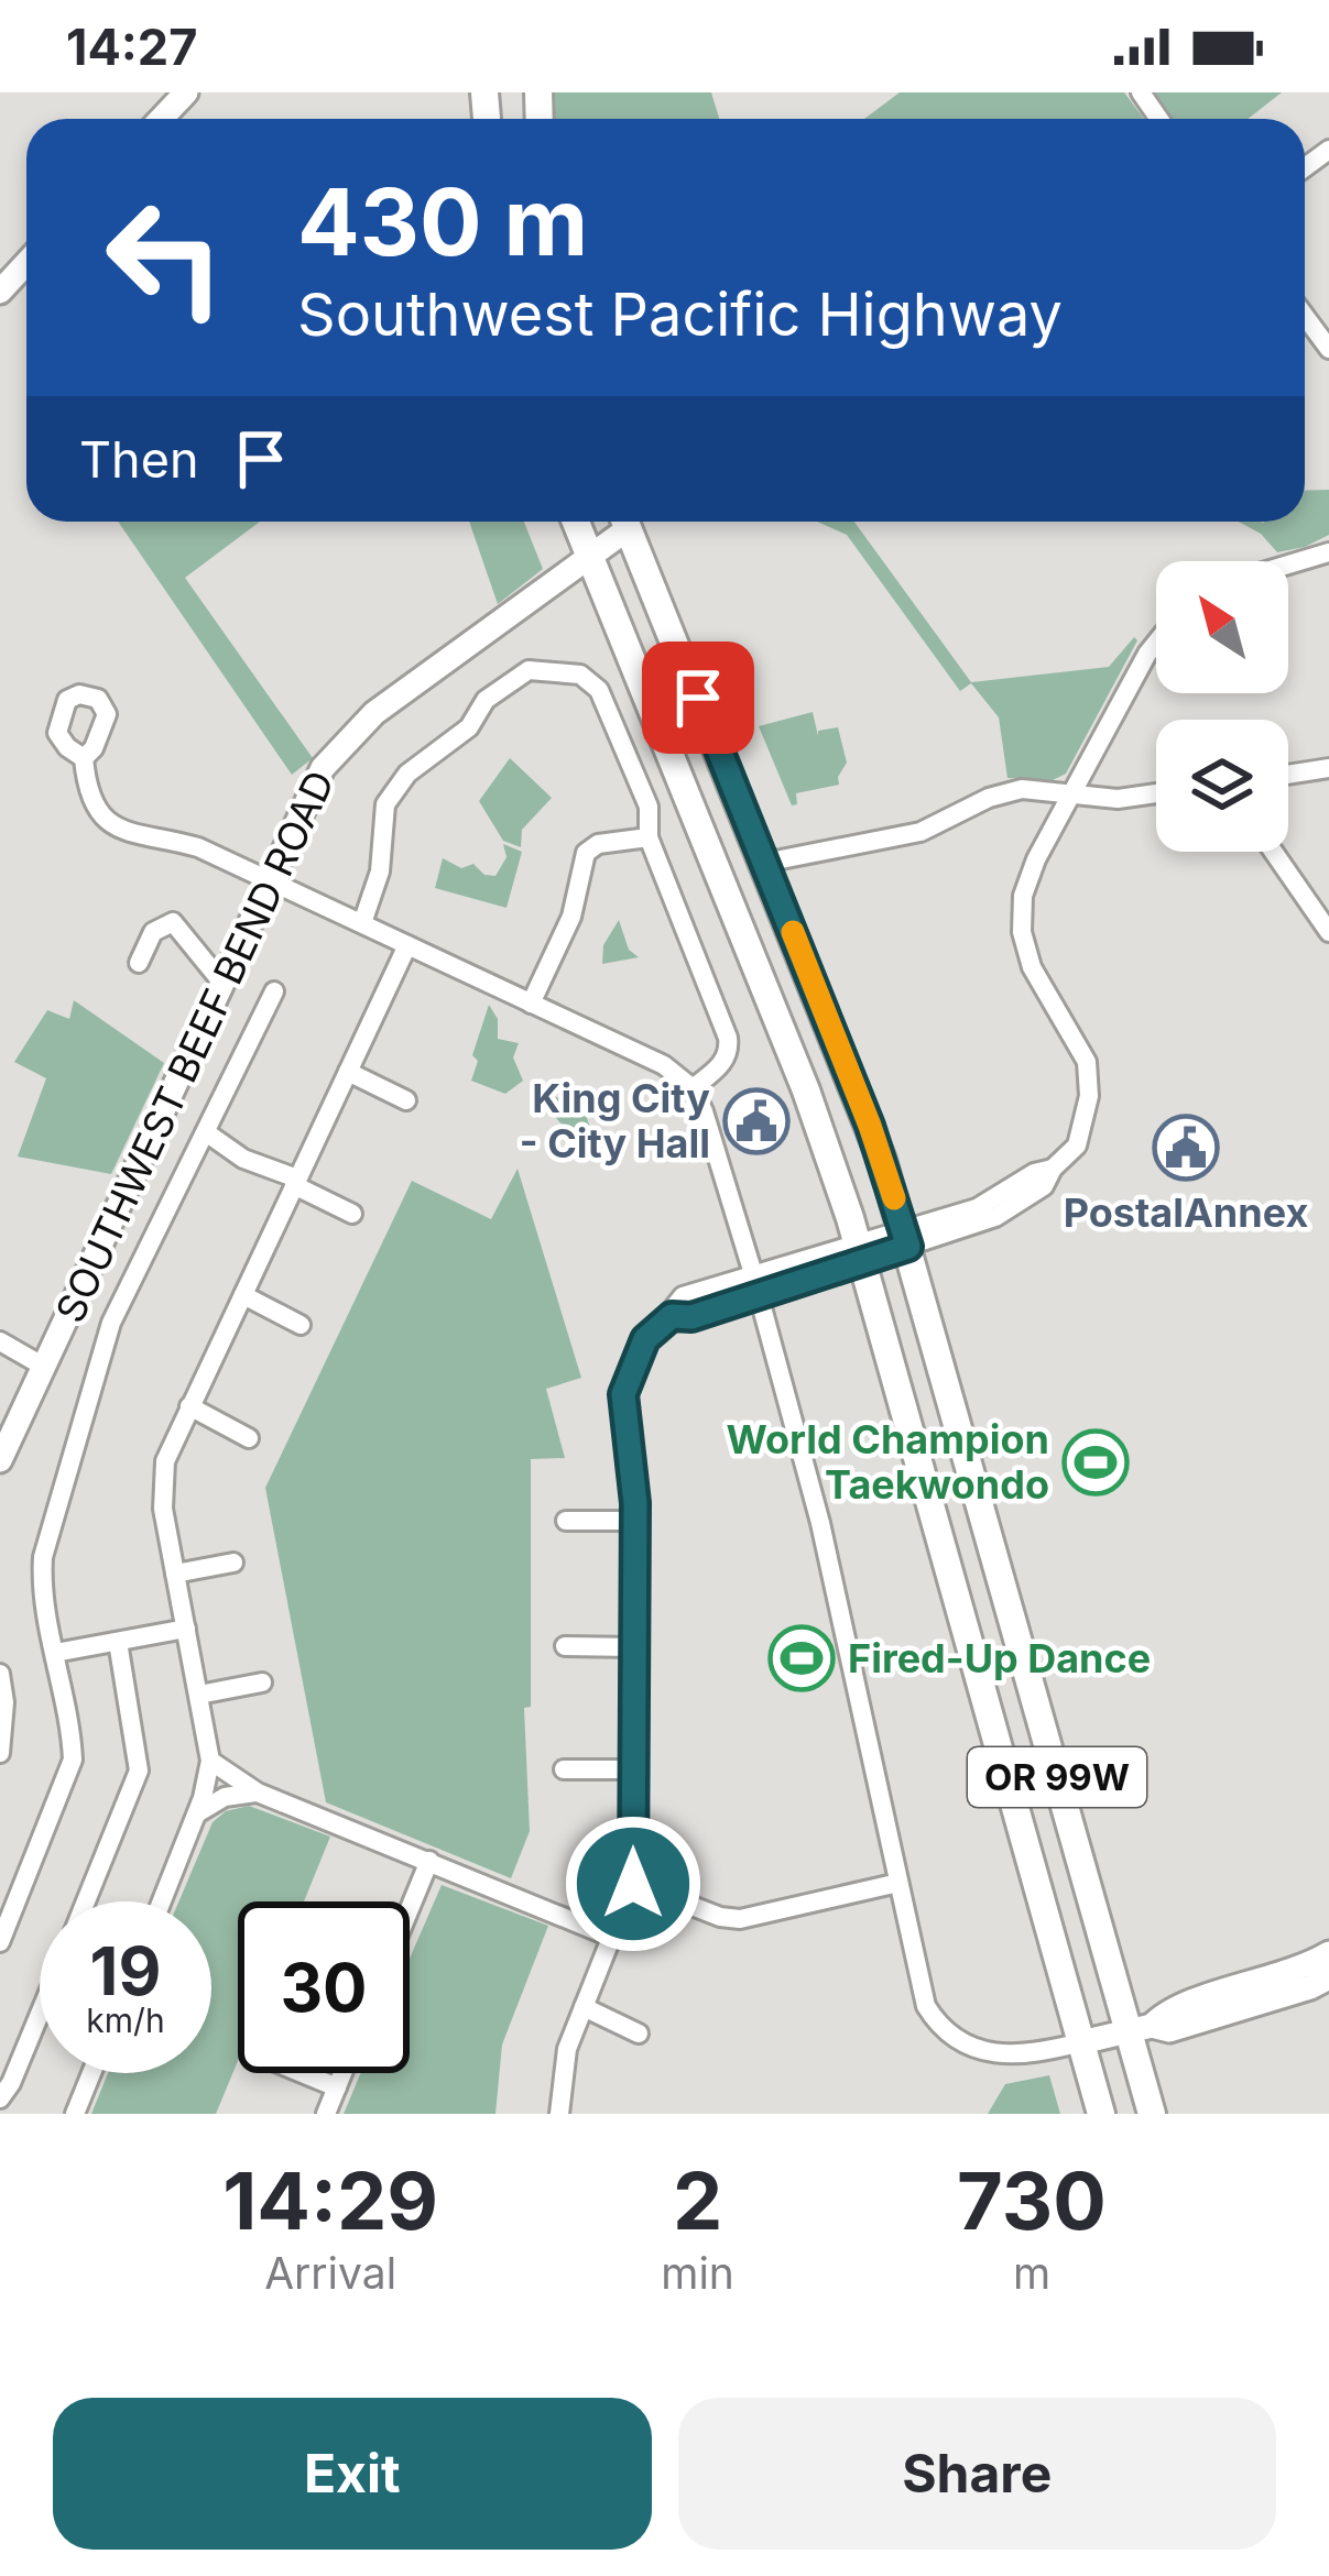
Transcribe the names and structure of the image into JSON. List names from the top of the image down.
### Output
{
  "streets": {
    "highway": ["OR 99W"],
    "main road": ["SOUTHWEST BEEF BEND ROAD"]
  },
  "crossings": [
    ["SOUTHWEST BEEF BEND ROAD", "OR 99W"]
  ],
  "places": {
    "public building": ["King City - City Hall", "PostalAnnex"],
    "sports": ["World Champion Taekwondo", "Fired-Up Dance"]
  },
  "north": "top left",
  "page": {
    "status": "14:27",
    "turn": ["430 m", "Southwest Pacific Highway"],
    "then": "Then",
    "speed": "19 km/h",
    "limit": "30",
    "eta": [
      "14:29",
      "Arrival",
      "2",
      "min",
      "730",
      "m"
    ],
    "buttons": ["Exit", "Share"]
  }
}
